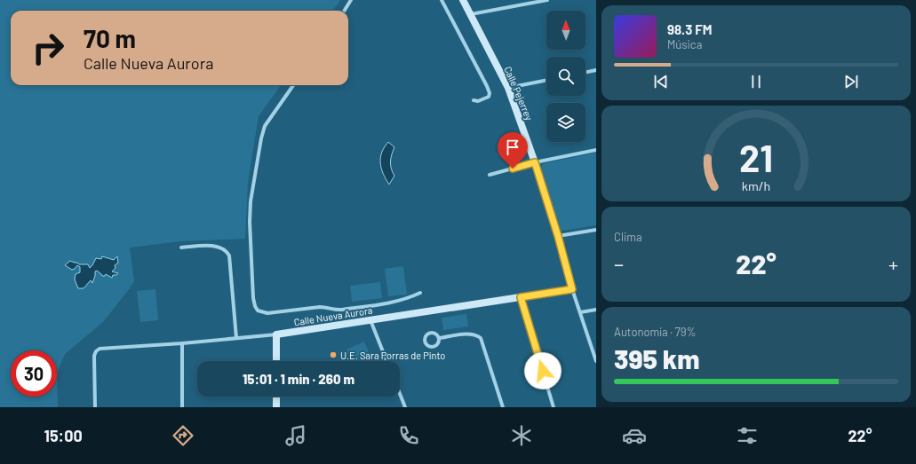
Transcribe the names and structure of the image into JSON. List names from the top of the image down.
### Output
{
  "streets": {
    "street": ["Calle Pejerrey", "Calle Nueva Aurora"]
  },
  "crossings": [
    ["Calle Pejerrey", "Calle Nueva Aurora"]
  ],
  "places": ["U.E. Sara Porras de Pinto"],
  "north": "top",
  "page": {
    "turn": ["70 m", "Calle Nueva Aurora"],
    "song": ["98.3 FM", "Música"],
    "tile": [
      "Clima",
      ["Autonomía · 79%", "395 km"]
    ],
    "heat": ["−", "22°", "+"],
    "limit": "30",
    "trip": "15:01 · 1 min · 260 m",
    "tabs": ["15:00", "22°"],
    "gauge": ["21", "km/h"]
  }
}
